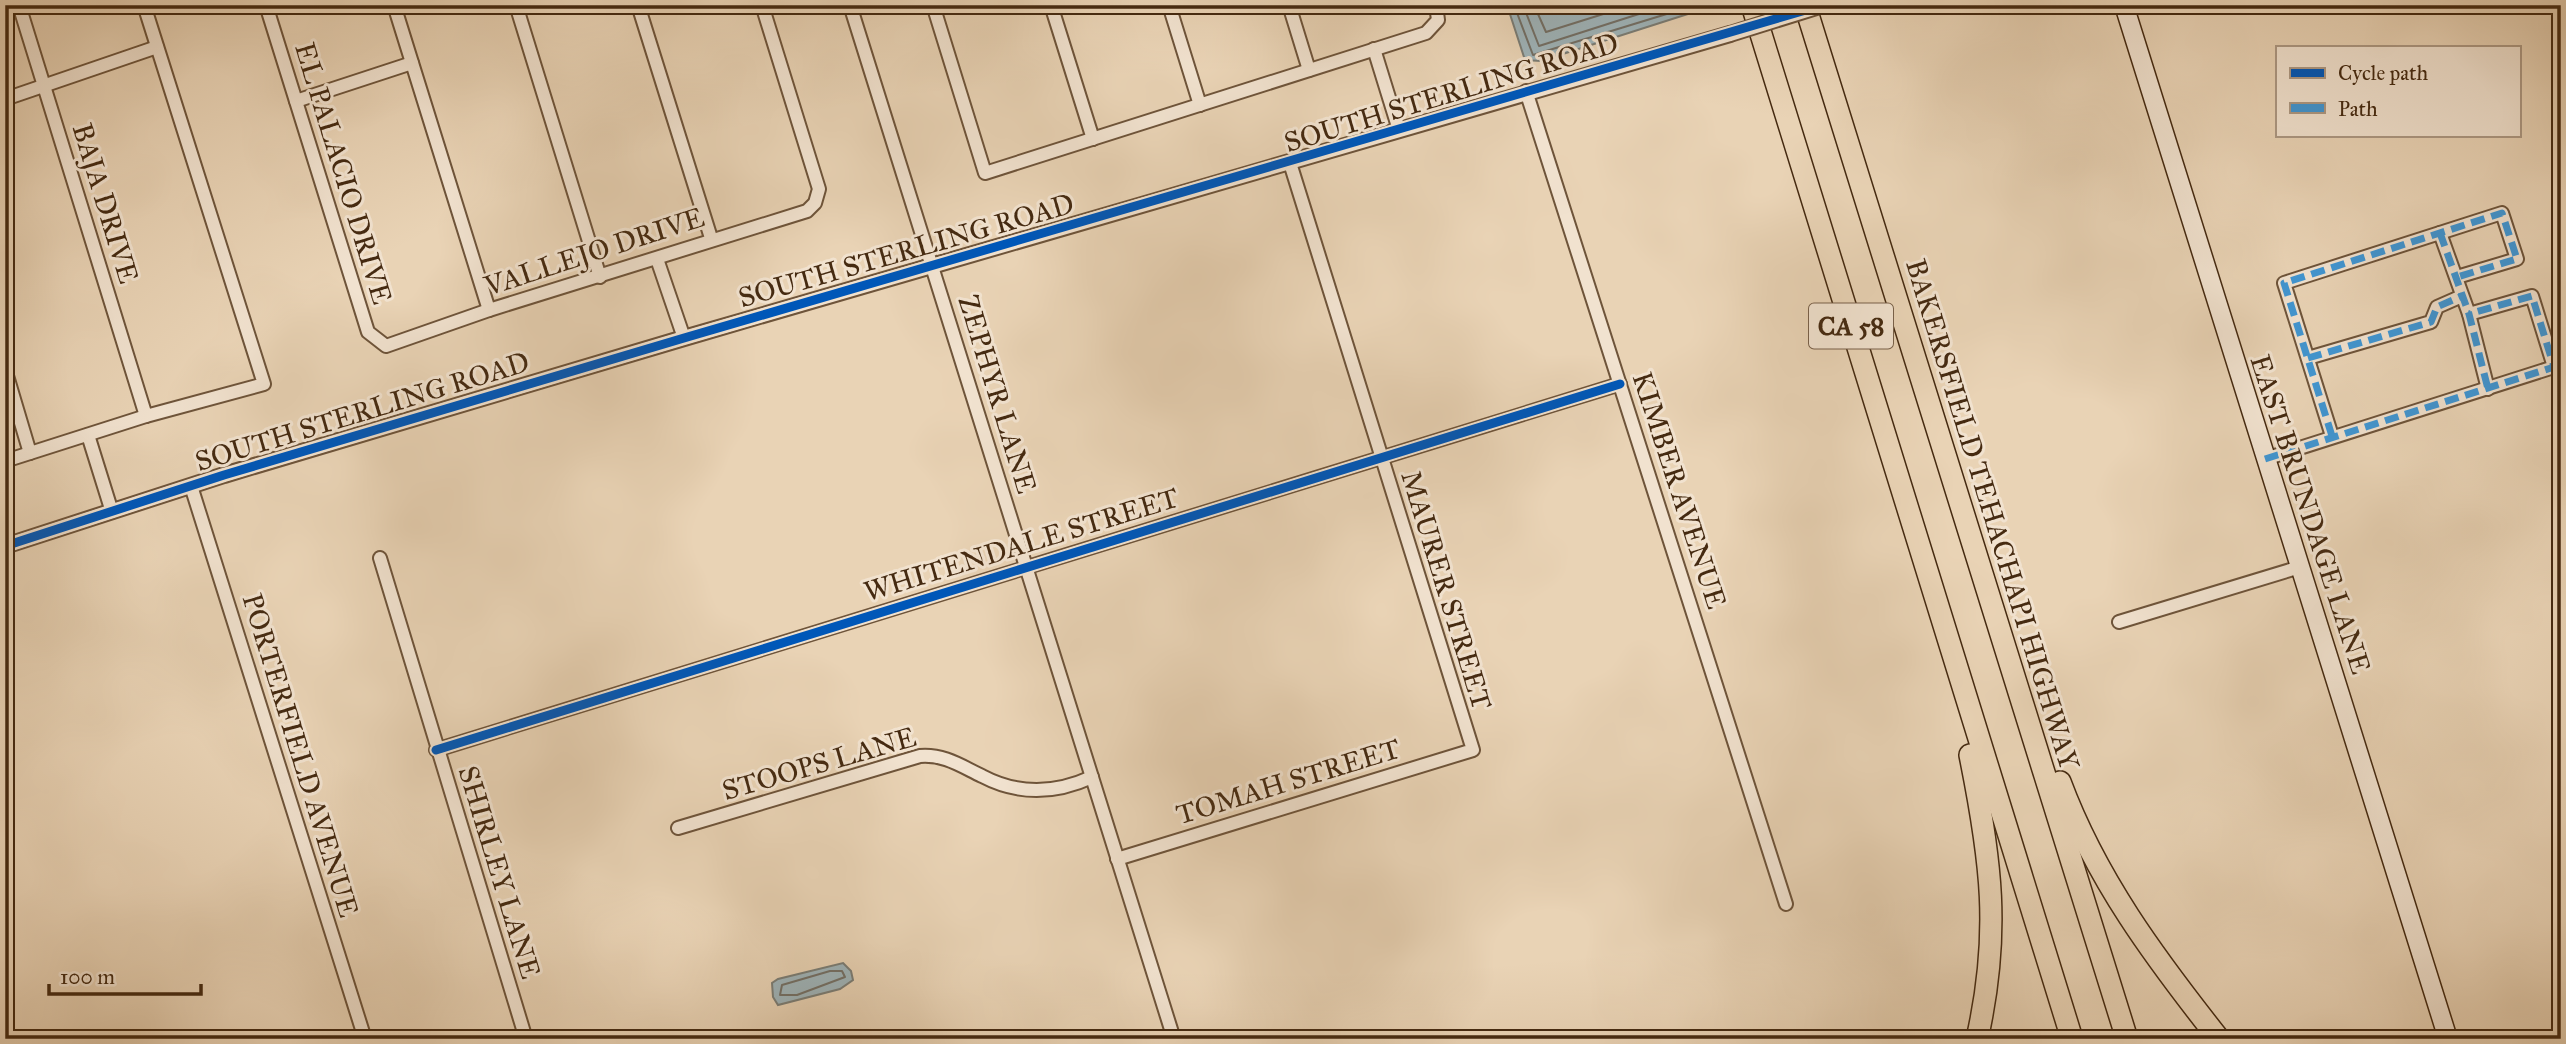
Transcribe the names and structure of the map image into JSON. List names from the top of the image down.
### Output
{
  "streets": {
    "highway": ["CA 58", "BAKERSFIELD TEHACHAPI HIGHWAY"],
    "main road": ["EAST BRUNDAGE LANE"],
    "street": [
      "SOUTH STERLING ROAD",
      "EL PALACIO DRIVE",
      "BAJA DRIVE",
      "VALLEJO DRIVE",
      "ZEPHYR LANE",
      "KIMBER AVENUE",
      "WHITENDALE STREET",
      "MAURER STREET",
      "PORTERFIELD AVENUE",
      "STOOPS LANE",
      "TOMAH STREET",
      "SHIRLEY LANE"
    ]
  },
  "crossings": [
    ["SOUTH STERLING ROAD", "ZEPHYR LANE"],
    ["SOUTH STERLING ROAD", "KIMBER AVENUE"],
    ["SOUTH STERLING ROAD", "MAURER STREET"],
    ["SOUTH STERLING ROAD", "PORTERFIELD AVENUE"],
    ["EL PALACIO DRIVE", "VALLEJO DRIVE"],
    ["ZEPHYR LANE", "WHITENDALE STREET"],
    ["ZEPHYR LANE", "STOOPS LANE"],
    ["ZEPHYR LANE", "TOMAH STREET"],
    ["KIMBER AVENUE", "WHITENDALE STREET"],
    ["WHITENDALE STREET", "MAURER STREET"],
    ["WHITENDALE STREET", "SHIRLEY LANE"],
    ["MAURER STREET", "TOMAH STREET"]
  ],
  "legend": ["Cycle path", "Path"],
  "scale_bar": "100 m"
}
